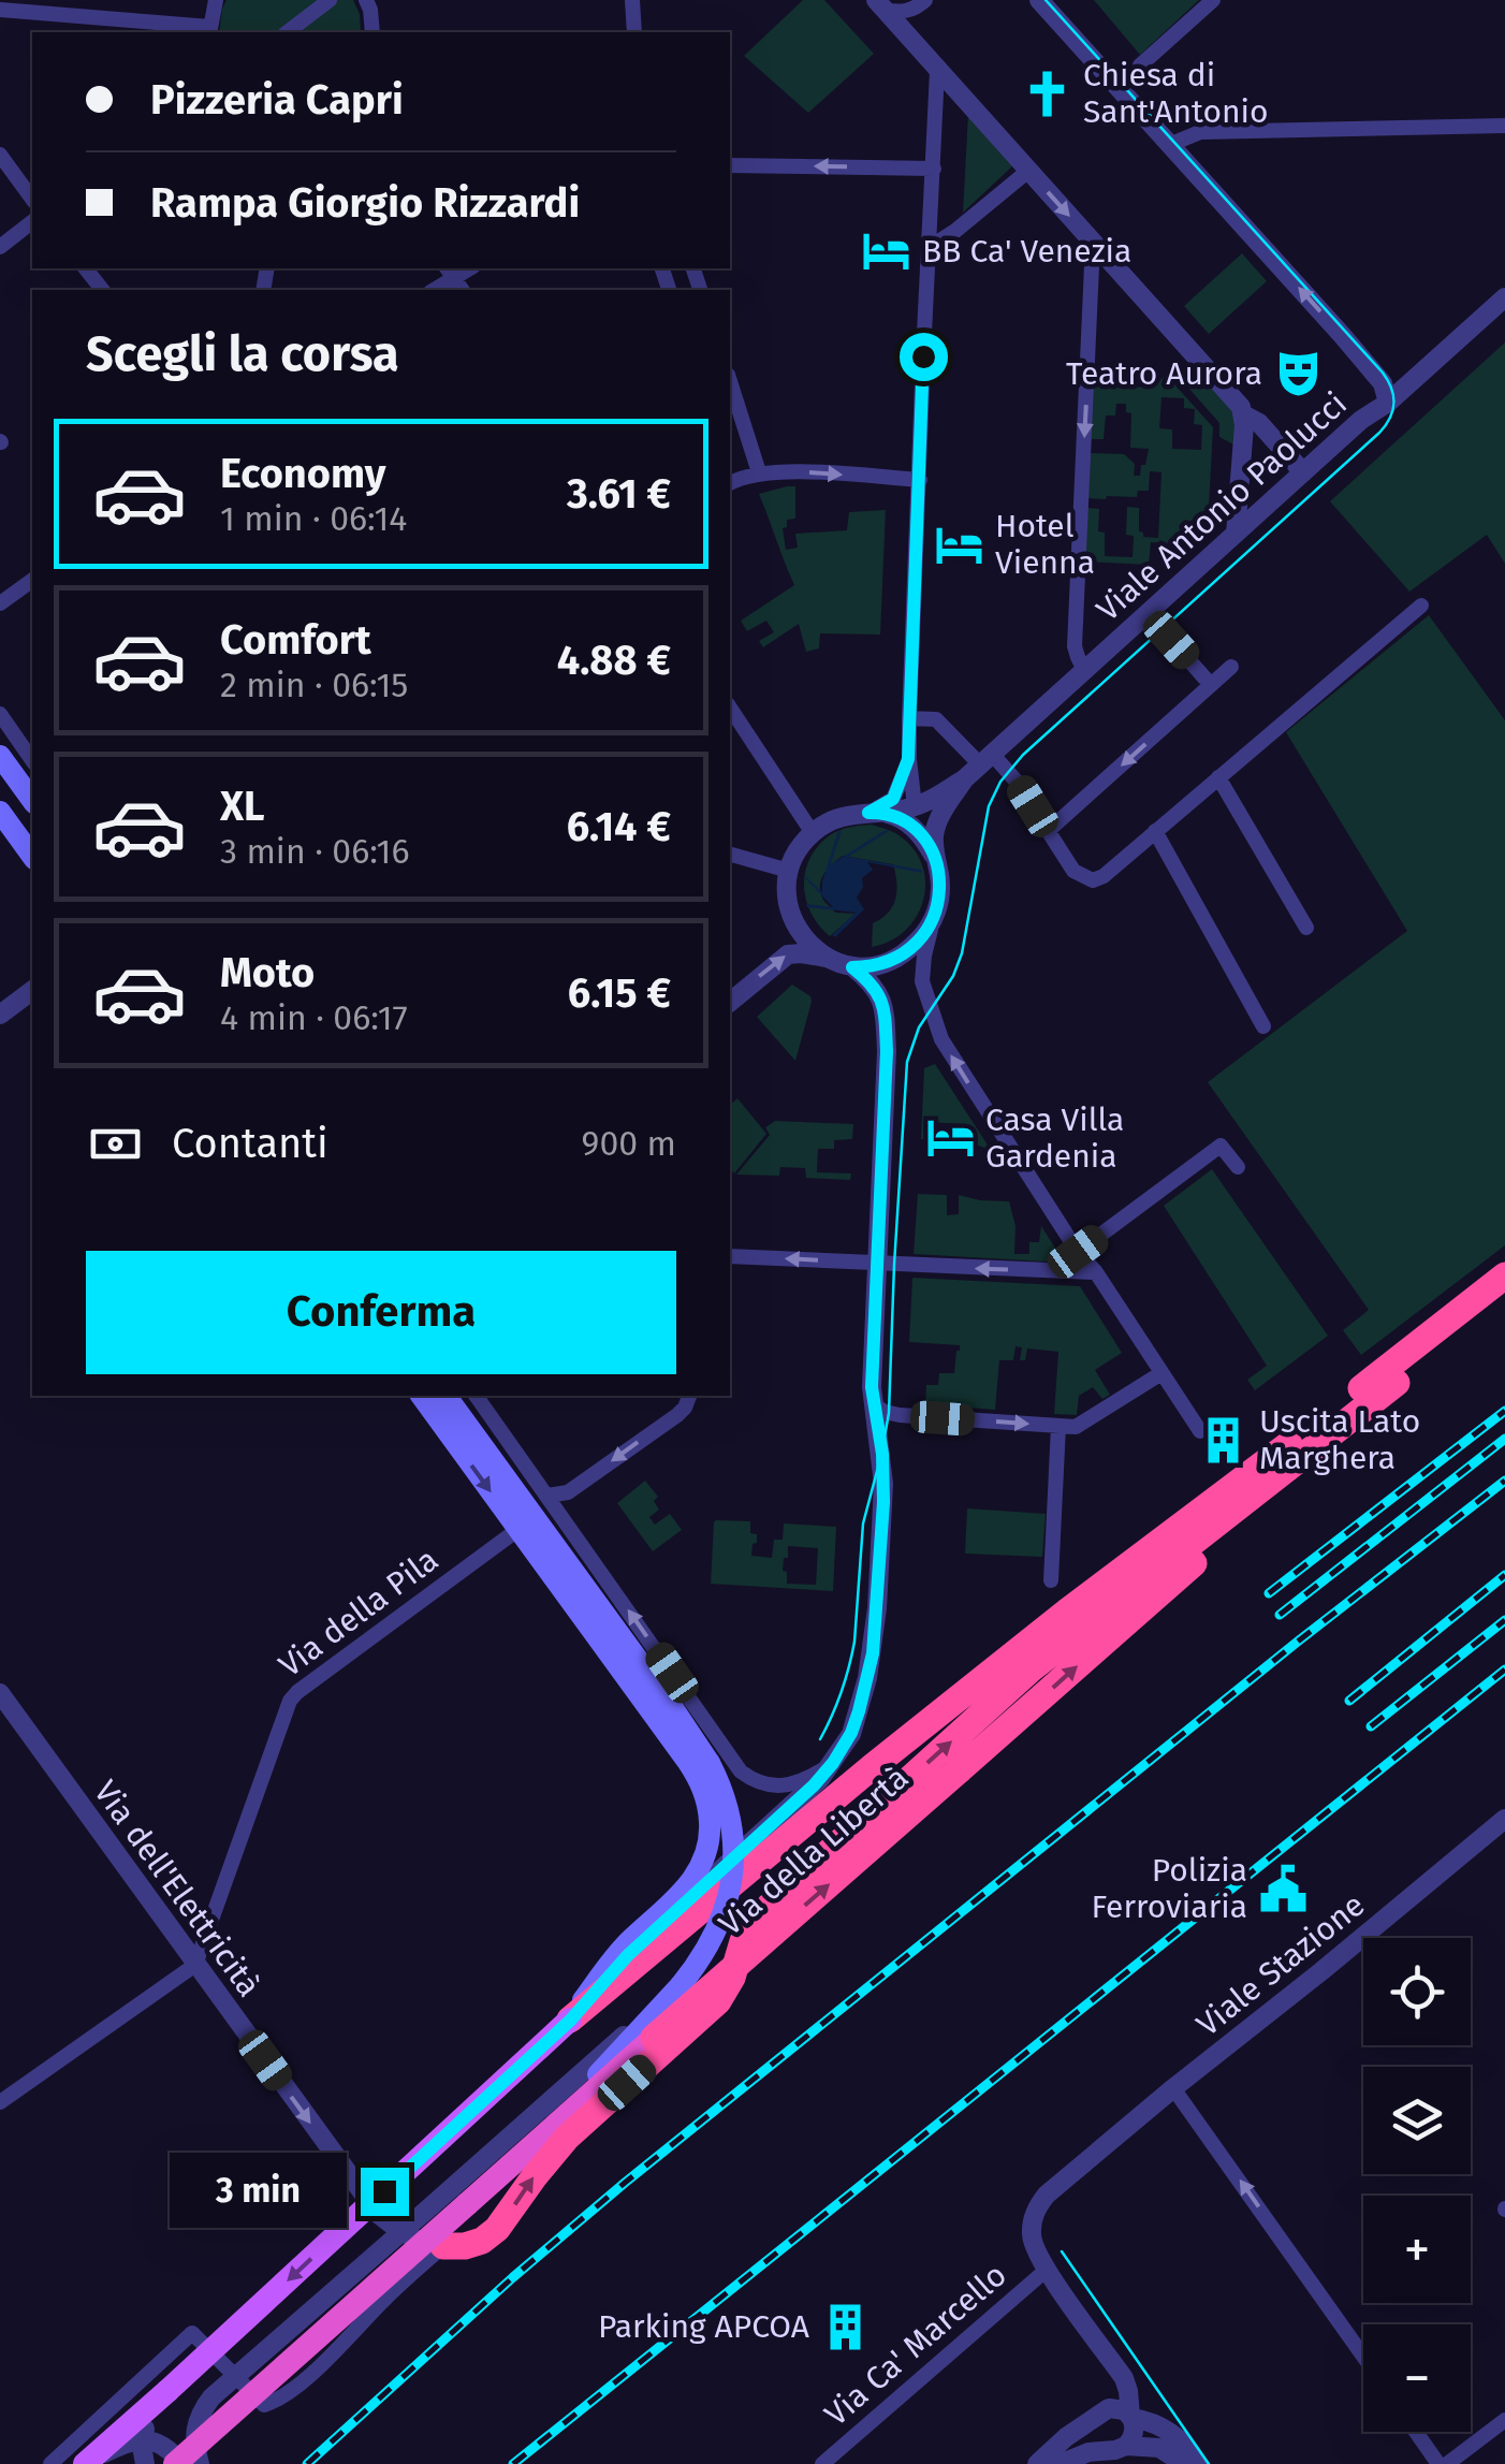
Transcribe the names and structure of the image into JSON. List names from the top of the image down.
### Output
{
  "streets": {
    "highway": ["Via della Libertà"],
    "street": [
      "Viale Antonio Paolucci",
      "Via della Pila",
      "Via dell'Elettricità",
      "Viale Stazione",
      "Via Ca' Marcello"
    ]
  },
  "crossings": [
    ["Via della Pila", "Via dell'Elettricità"],
    ["Viale Stazione", "Via Ca' Marcello"]
  ],
  "one_way": ["Via dell'Elettricità"],
  "places": {
    "church": ["Chiesa di Sant'Antonio"],
    "hotel": ["BB Ca' Venezia", "Hotel Vienna", "Casa Villa Gardenia"],
    "theatre": ["Teatro Aurora"],
    "building": ["Uscita Lato Marghera", "Parking APCOA"],
    "public building": ["Polizia Ferroviaria"]
  },
  "page": {
    "banner": ["Pizzeria Capri", "Rampa Giorgio Rizzardi"],
    "heading": "Scegli la corsa",
    "list": [
      {
        "name": "Economy",
        "note": "1 min · 06:14",
        "value": "3.61 €"
      },
      {
        "name": "Comfort",
        "note": "2 min · 06:15",
        "value": "4.88 €"
      },
      {
        "name": "XL",
        "note": "3 min · 06:16",
        "value": "6.14 €"
      },
      {
        "name": "Moto",
        "note": "4 min · 06:17",
        "value": "6.15 €"
      }
    ],
    "pay": ["Contanti", "900 m"],
    "buttons": "Conferma",
    "map_buttons": ["+", "−"],
    "bubble": "3 min"
  }
}
